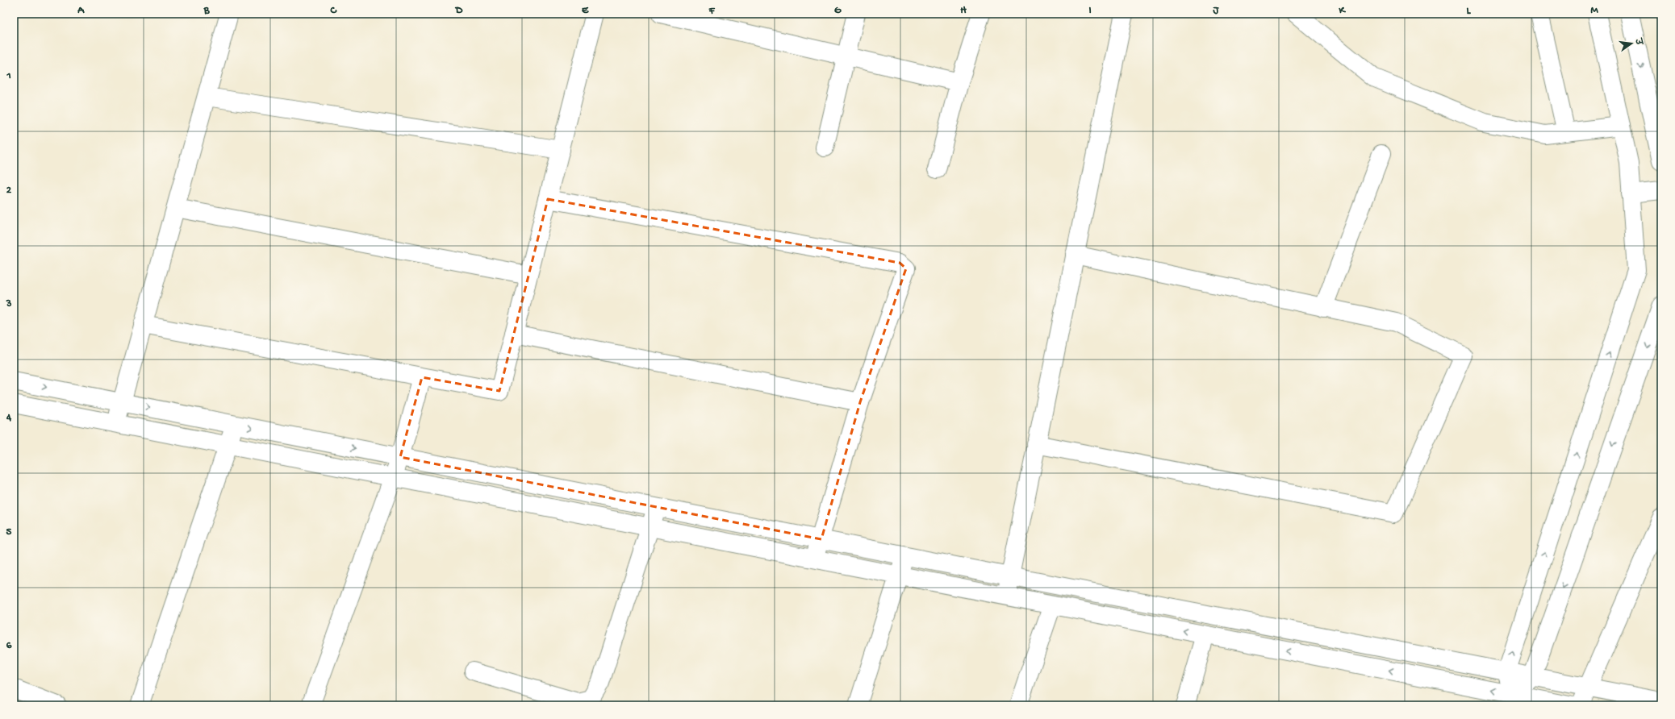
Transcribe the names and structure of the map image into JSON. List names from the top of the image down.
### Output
{
  "north": "right",
  "grid": {
    "columns": [
      "A",
      "B",
      "C",
      "D",
      "E",
      "F",
      "G",
      "H",
      "I",
      "J",
      "K",
      "L",
      "M"
    ],
    "rows": [
      "1",
      "2",
      "3",
      "4",
      "5",
      "6"
    ]
  }
}
